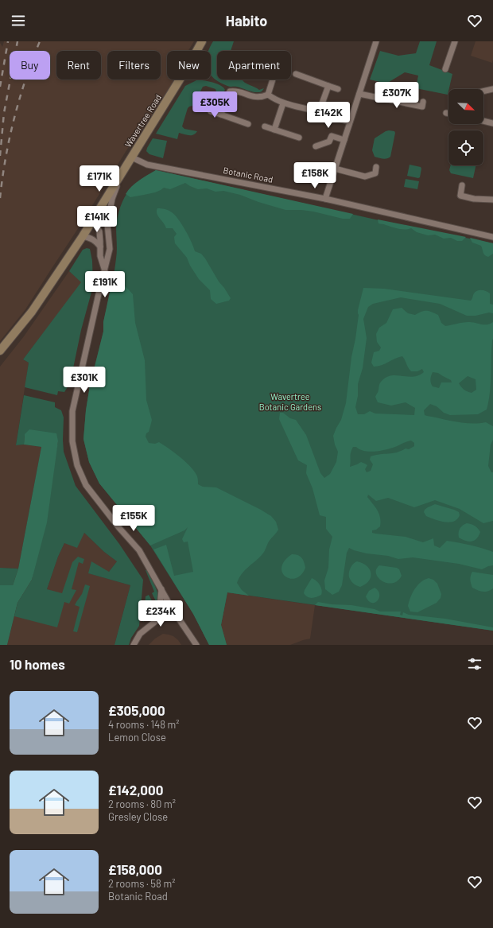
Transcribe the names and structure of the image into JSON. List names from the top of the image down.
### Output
{
  "streets": {
    "main road": ["Wavertree Road"],
    "street": ["Botanic Road"]
  },
  "crossings": [
    ["Wavertree Road", "Botanic Road"]
  ],
  "parks": ["Wavertree Botanic Gardens"],
  "north": "bottom right",
  "page": {
    "header": "Habito",
    "chip": [
      "Buy",
      "Rent",
      "Filters",
      "New",
      "Apartment"
    ],
    "price": [
      "£307K",
      "£305K",
      "£142K",
      "£158K",
      "£171K",
      "£141K",
      "£191K",
      "£301K",
      "£155K",
      "£234K"
    ],
    "heading": "10 homes",
    "list": [
      {
        "name": "£305,000",
        "note": "4 rooms · 148 m² · Lemon Close"
      },
      {
        "name": "£142,000",
        "note": "2 rooms · 80 m² · Gresley Close"
      },
      {
        "name": "£158,000",
        "note": "2 rooms · 58 m² · Botanic Road"
      }
    ]
  }
}
